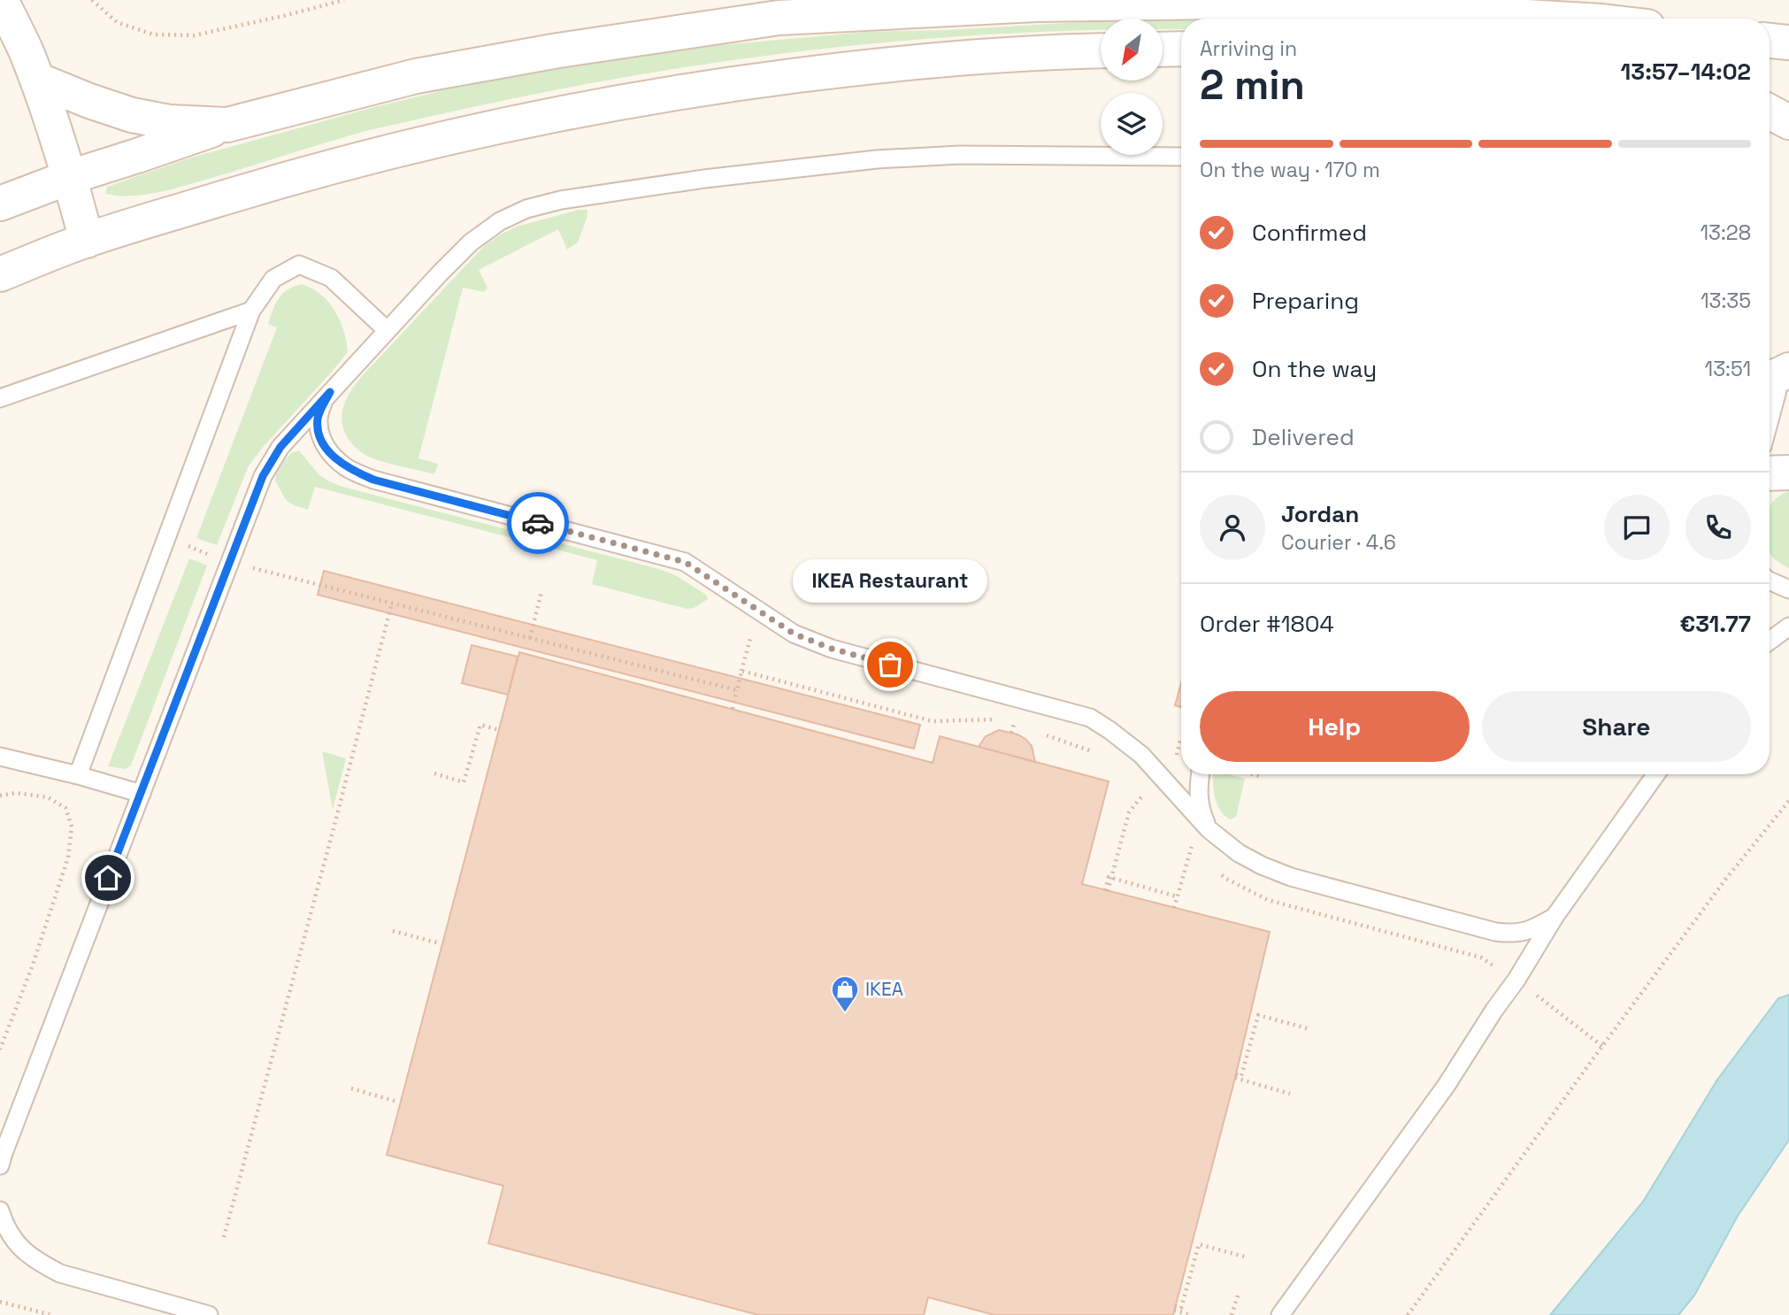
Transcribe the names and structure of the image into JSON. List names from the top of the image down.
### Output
{
  "places": {
    "other": ["IKEA Restaurant"],
    "shop": ["IKEA"]
  },
  "north": "bottom left",
  "page": {
    "heading": ["2 min", "Arriving in", "13:57–14:02"],
    "panel": [
      "Jordan",
      "Courier · 4.6",
      "Order #1804",
      "€31.77"
    ],
    "bar": "On the way · 170 m",
    "list": [
      ["Confirmed", "13:28"],
      ["Preparing", "13:35"],
      ["On the way", "13:51"],
      "Delivered"
    ],
    "bubble": "IKEA Restaurant",
    "buttons": ["Help", "Share"]
  }
}
